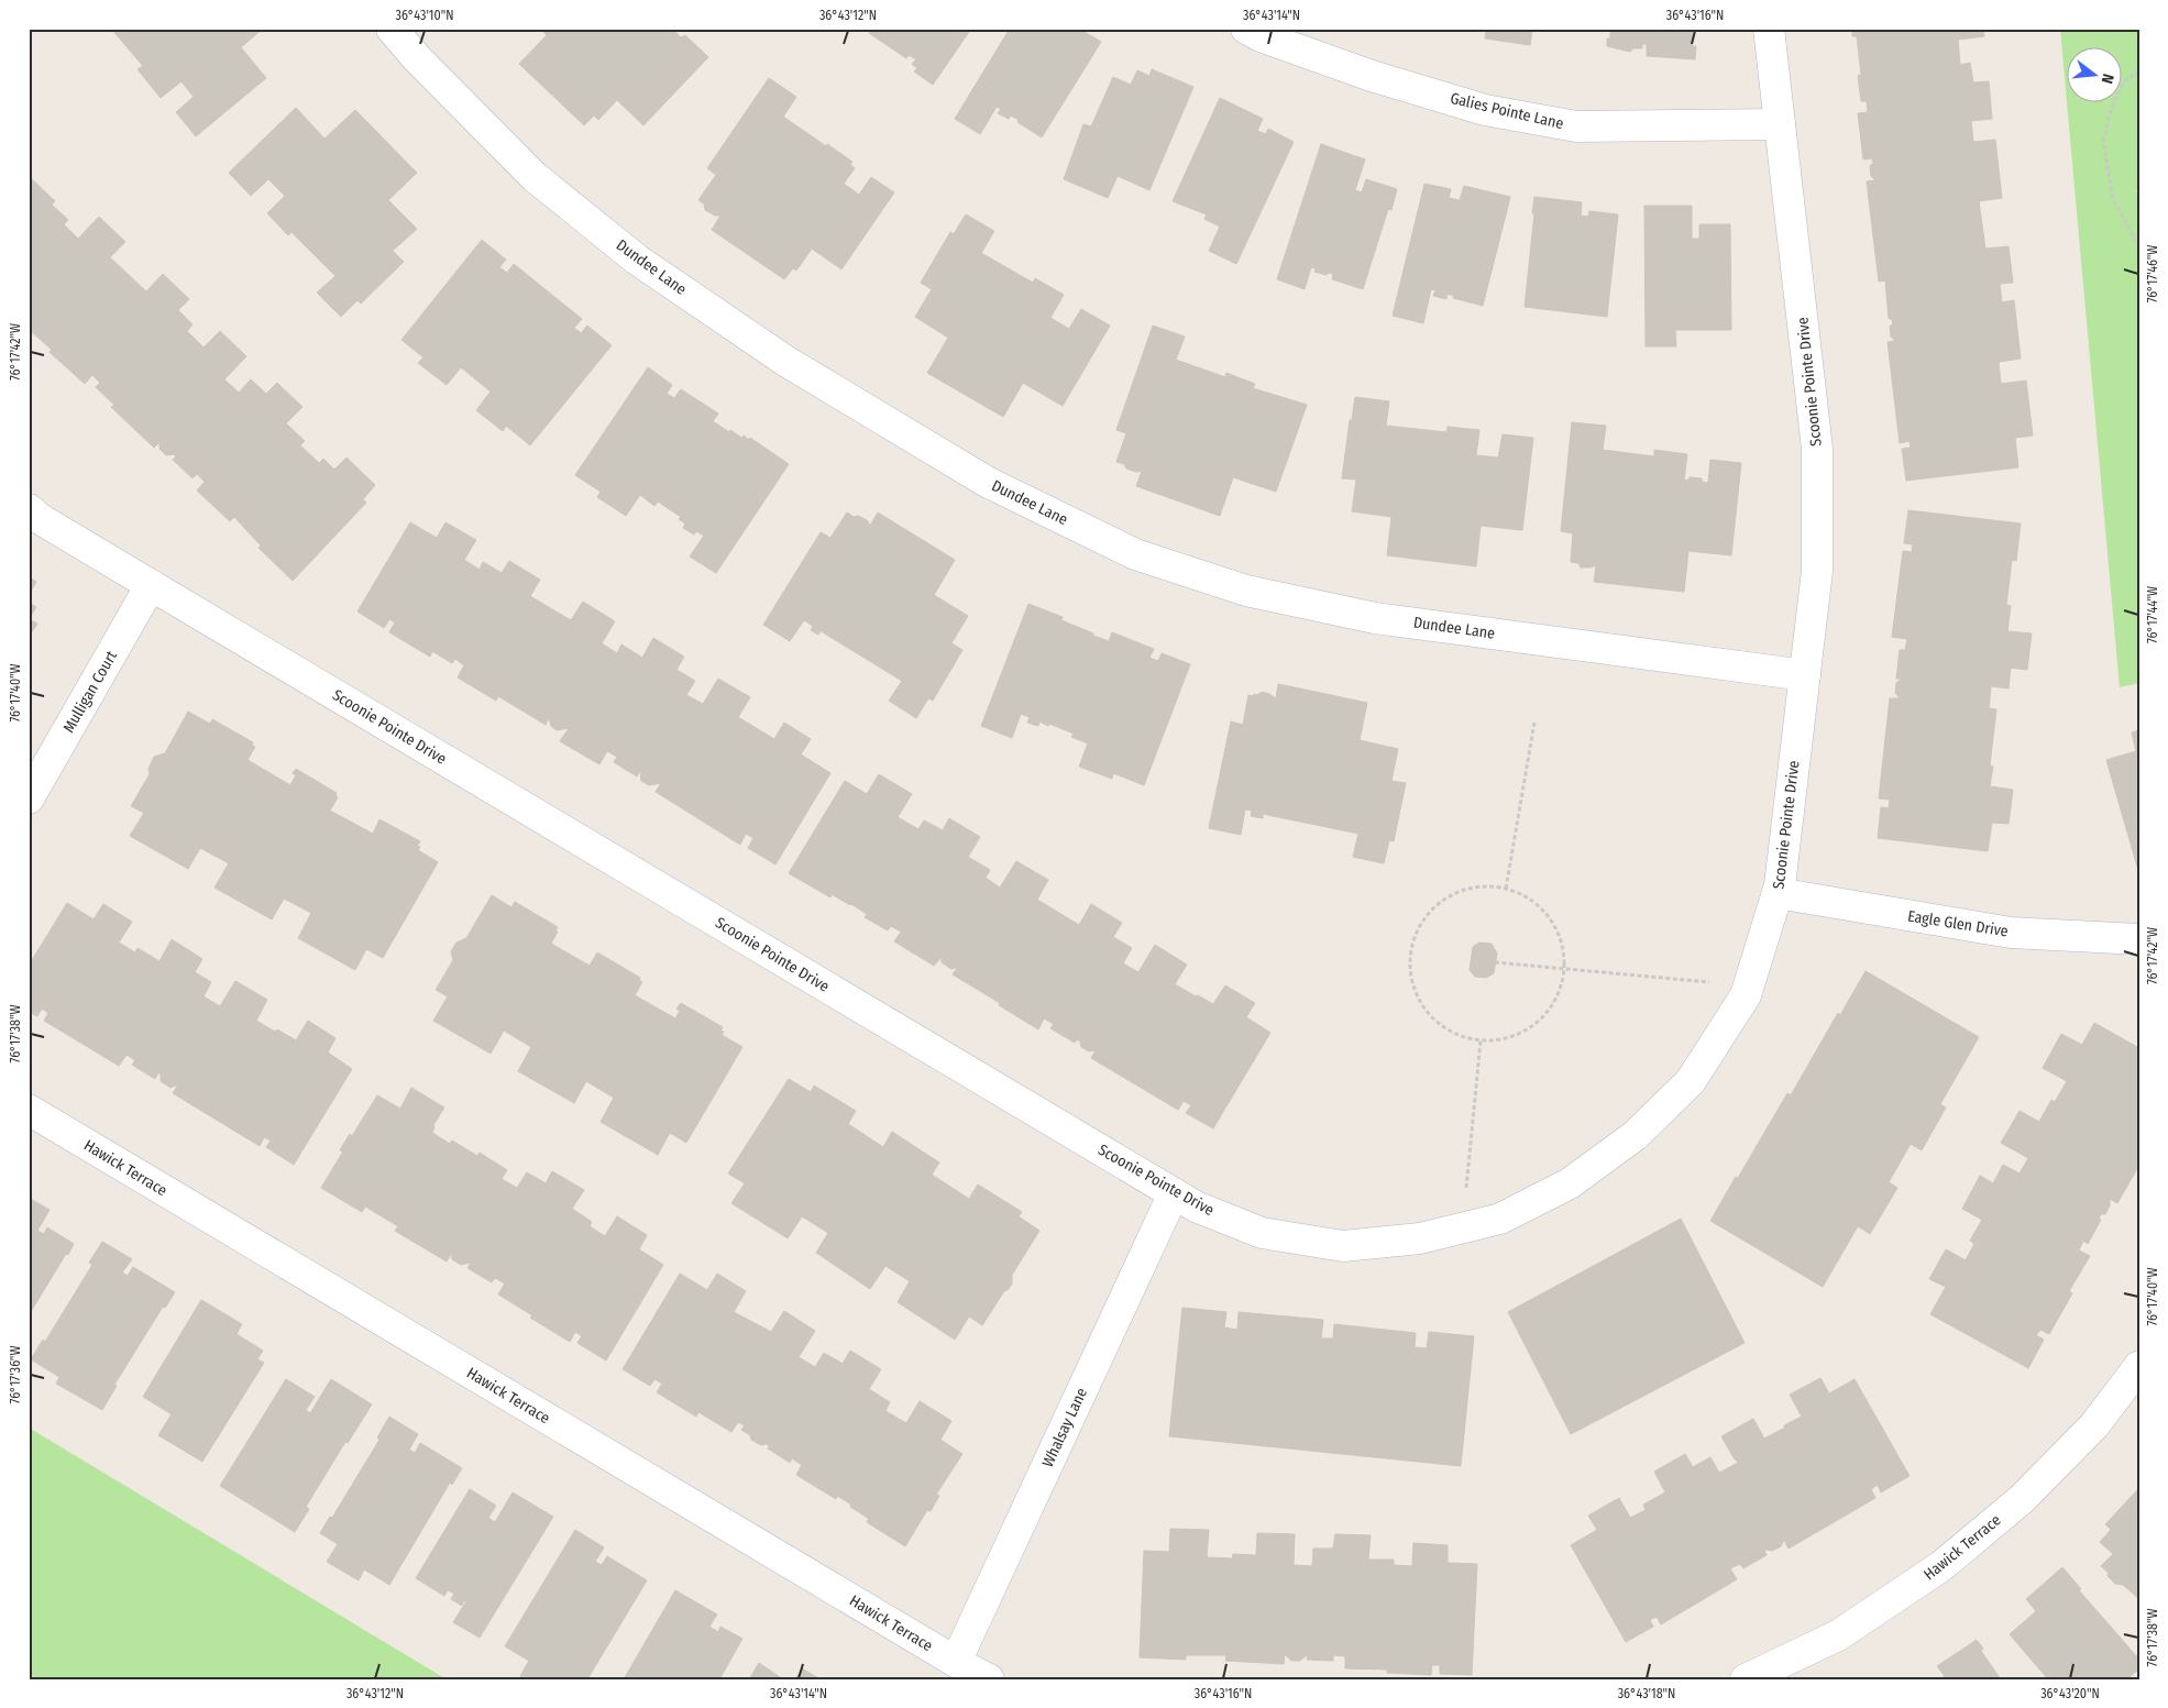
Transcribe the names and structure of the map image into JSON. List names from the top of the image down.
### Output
{
  "streets": {
    "street": [
      "Galies Pointe Lane",
      "Dundee Lane",
      "Scoonie Pointe Drive",
      "Mulligan Court",
      "Eagle Glen Drive",
      "Hawick Terrace",
      "Whalsay Lane"
    ]
  },
  "crossings": [
    ["Galies Pointe Lane", "Scoonie Pointe Drive"],
    ["Dundee Lane", "Scoonie Pointe Drive"],
    ["Scoonie Pointe Drive", "Mulligan Court"],
    ["Scoonie Pointe Drive", "Eagle Glen Drive"],
    ["Scoonie Pointe Drive", "Whalsay Lane"],
    ["Hawick Terrace", "Whalsay Lane"]
  ],
  "north": "right",
  "coordinates": [
    "36°43'10\"N",
    "36°43'12\"N",
    "36°43'14\"N",
    "36°43'16\"N",
    "76°17'46\"W",
    "76°17'42\"W",
    "76°17'44\"W",
    "76°17'40\"W",
    "76°17'38\"W",
    "76°17'36\"W",
    "36°43'18\"N",
    "36°43'20\"N"
  ]
}
